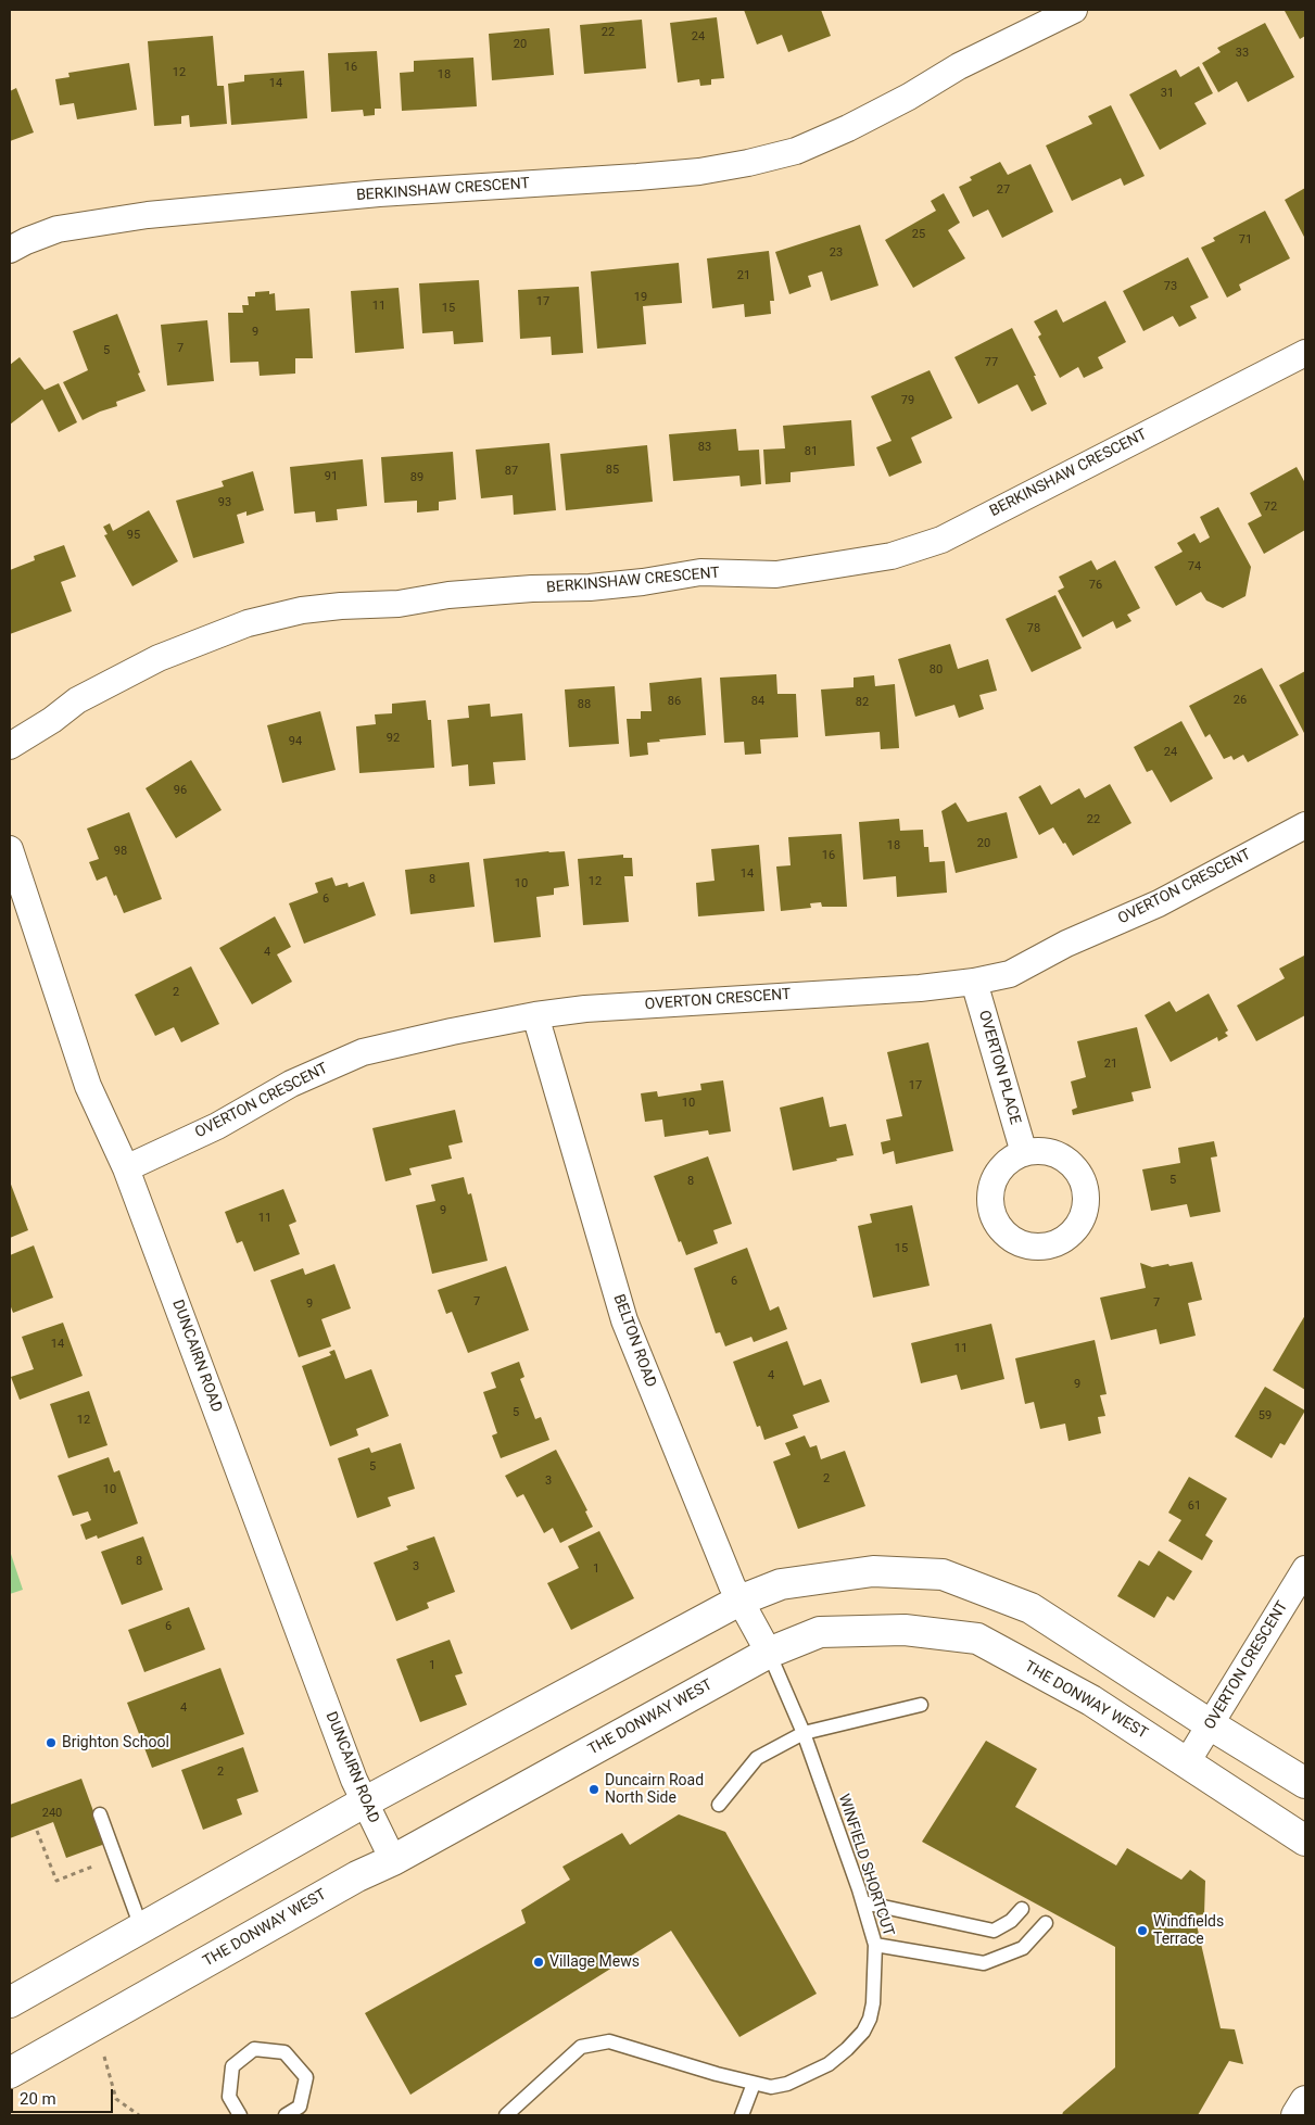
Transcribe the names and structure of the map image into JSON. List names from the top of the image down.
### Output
{
  "streets": {
    "street": [
      "BERKINSHAW CRESCENT",
      "OVERTON CRESCENT",
      "OVERTON PLACE",
      "BELTON ROAD",
      "DUNCAIRN ROAD",
      "THE DONWAY WEST"
    ],
    "lane": ["WINFIELD SHORTCUT"]
  },
  "crossings": [
    ["OVERTON CRESCENT", "OVERTON PLACE"],
    ["OVERTON CRESCENT", "BELTON ROAD"],
    ["OVERTON CRESCENT", "DUNCAIRN ROAD"],
    ["OVERTON CRESCENT", "THE DONWAY WEST"],
    ["BELTON ROAD", "THE DONWAY WEST"],
    ["BELTON ROAD", "WINFIELD SHORTCUT"],
    ["DUNCAIRN ROAD", "THE DONWAY WEST"],
    ["THE DONWAY WEST", "WINFIELD SHORTCUT"]
  ],
  "places": [
    "Brighton School",
    "Duncairn Road North Side",
    "Windfields Terrace",
    "Village Mews"
  ],
  "house_numbers": [
    "22",
    "24",
    "20",
    "33",
    "16",
    "12",
    "18",
    "14",
    "31",
    "27",
    "25",
    "71",
    "23",
    "21",
    "73",
    "19",
    "17",
    "11",
    "15",
    "9",
    "7",
    "5",
    "77",
    "79",
    "83",
    "81",
    "85",
    "87",
    "91",
    "89",
    "93",
    "72",
    "95",
    "74",
    "76",
    "78",
    "80",
    "26",
    "86",
    "84",
    "82",
    "88",
    "92",
    "94",
    "24",
    "96",
    "22",
    "20",
    "18",
    "98",
    "16",
    "14",
    "8",
    "12",
    "10",
    "6",
    "4",
    "2",
    "21",
    "17",
    "10",
    "5",
    "8",
    "9",
    "11",
    "15",
    "6",
    "7",
    "7",
    "9",
    "14",
    "11",
    "4",
    "9",
    "5",
    "59",
    "12",
    "5",
    "2",
    "3",
    "10",
    "61",
    "8",
    "3",
    "1",
    "6",
    "1",
    "4",
    "2",
    "240"
  ],
  "scale_bar": "20 m"
}
